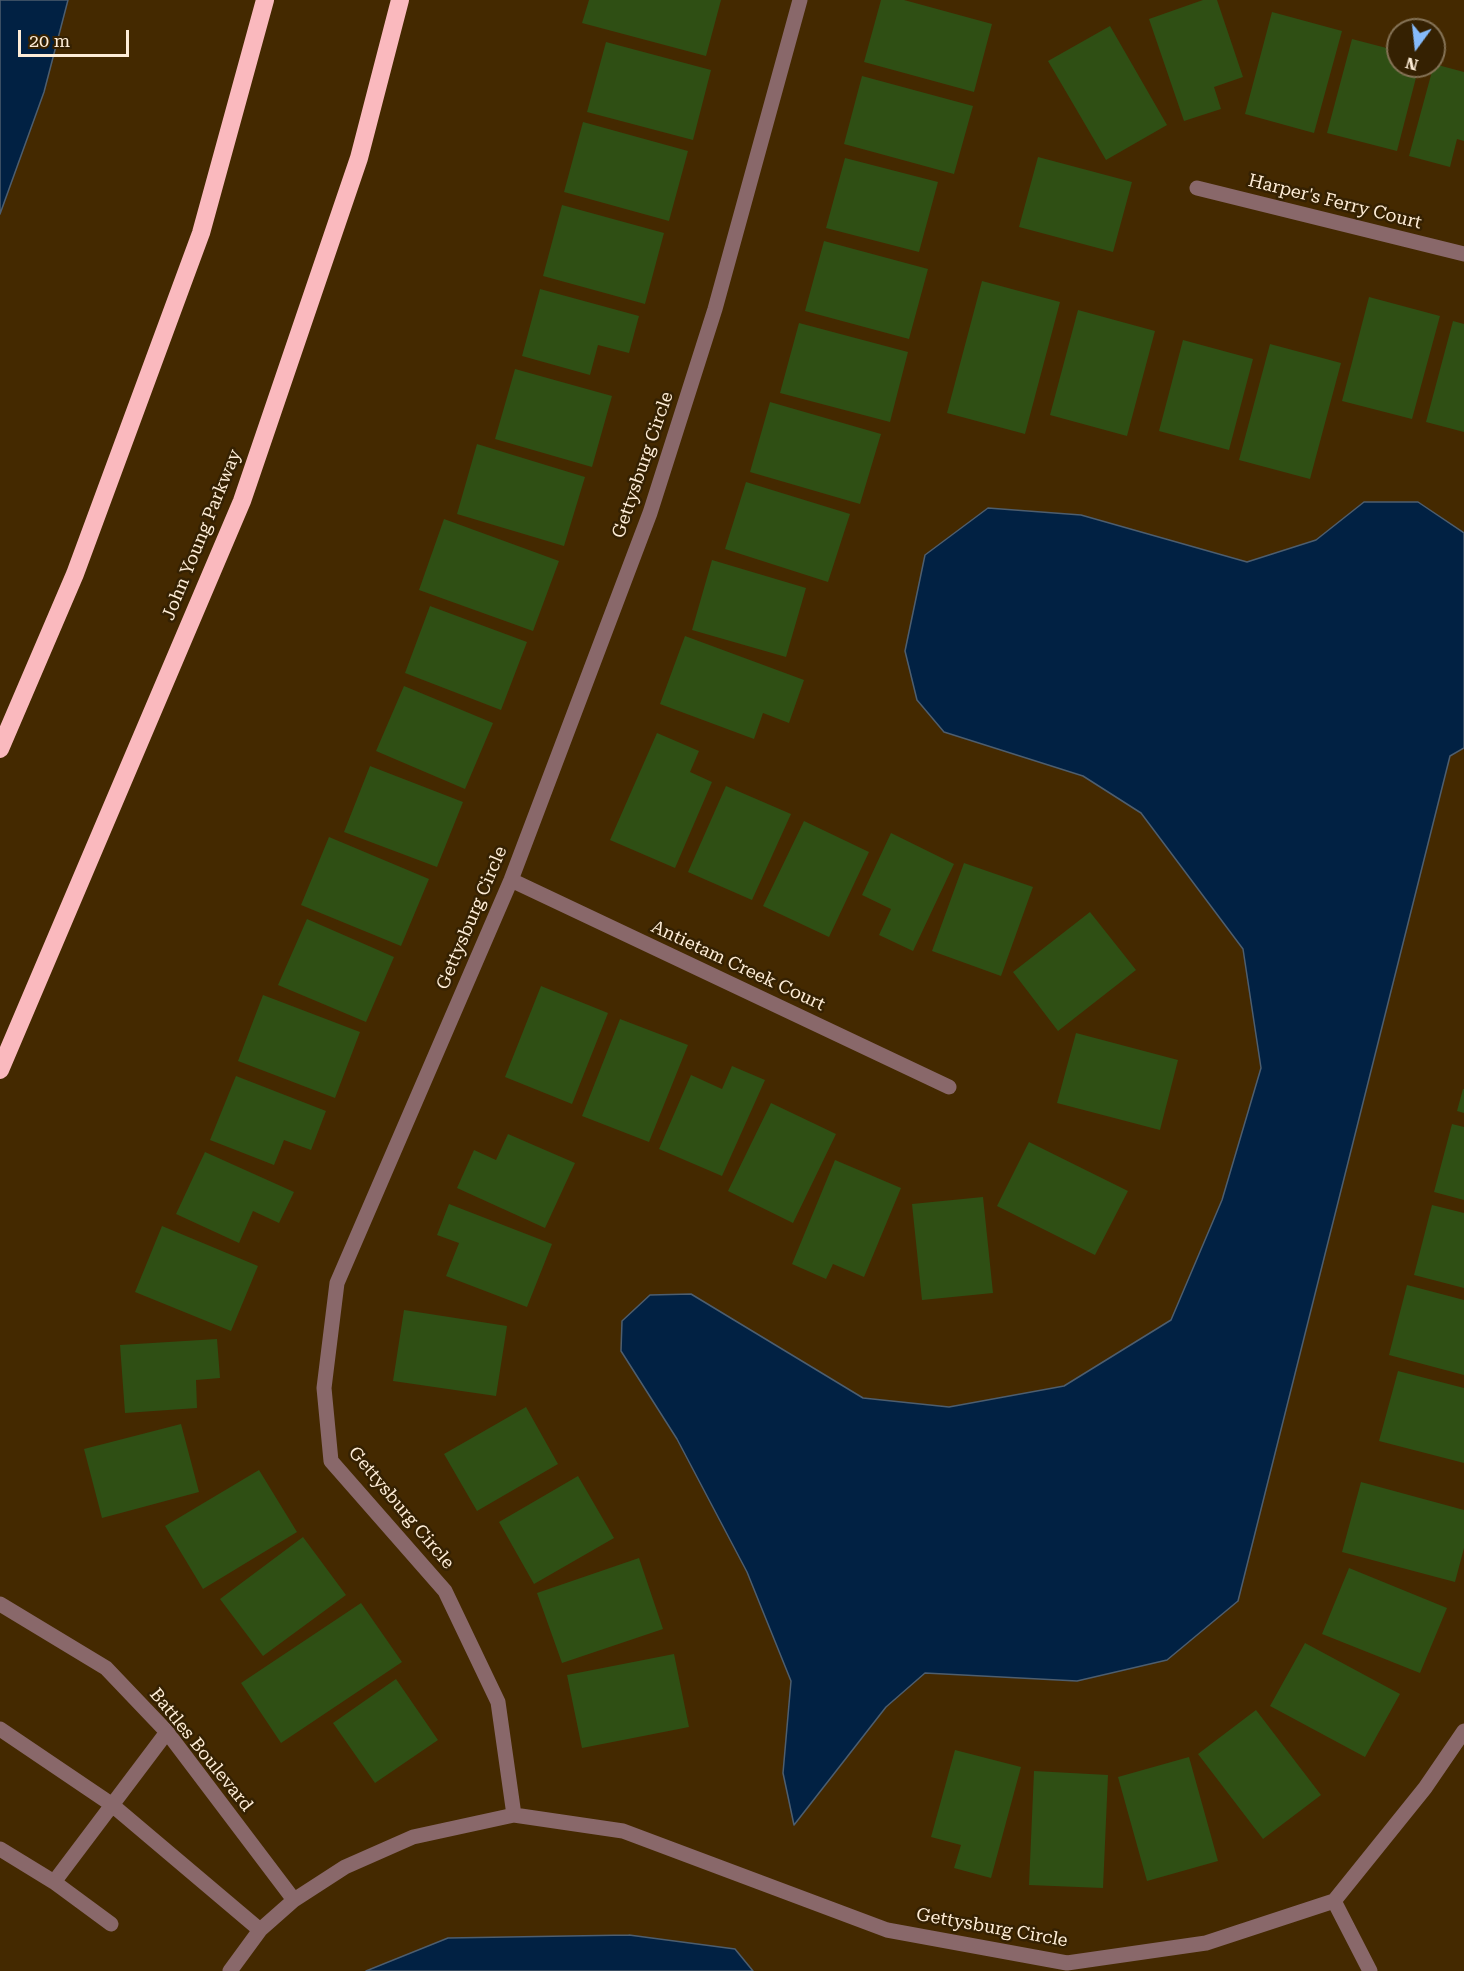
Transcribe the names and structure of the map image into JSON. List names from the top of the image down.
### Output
{
  "streets": {
    "highway": ["John Young Parkway"],
    "street": [
      "Harper's Ferry Court",
      "Gettysburg Circle",
      "Antietam Creek Court",
      "Battles Boulevard"
    ]
  },
  "crossings": [
    ["Gettysburg Circle", "Antietam Creek Court"],
    ["Gettysburg Circle", "Battles Boulevard"]
  ],
  "scale_bar": "20 m",
  "north": "bottom"
}
